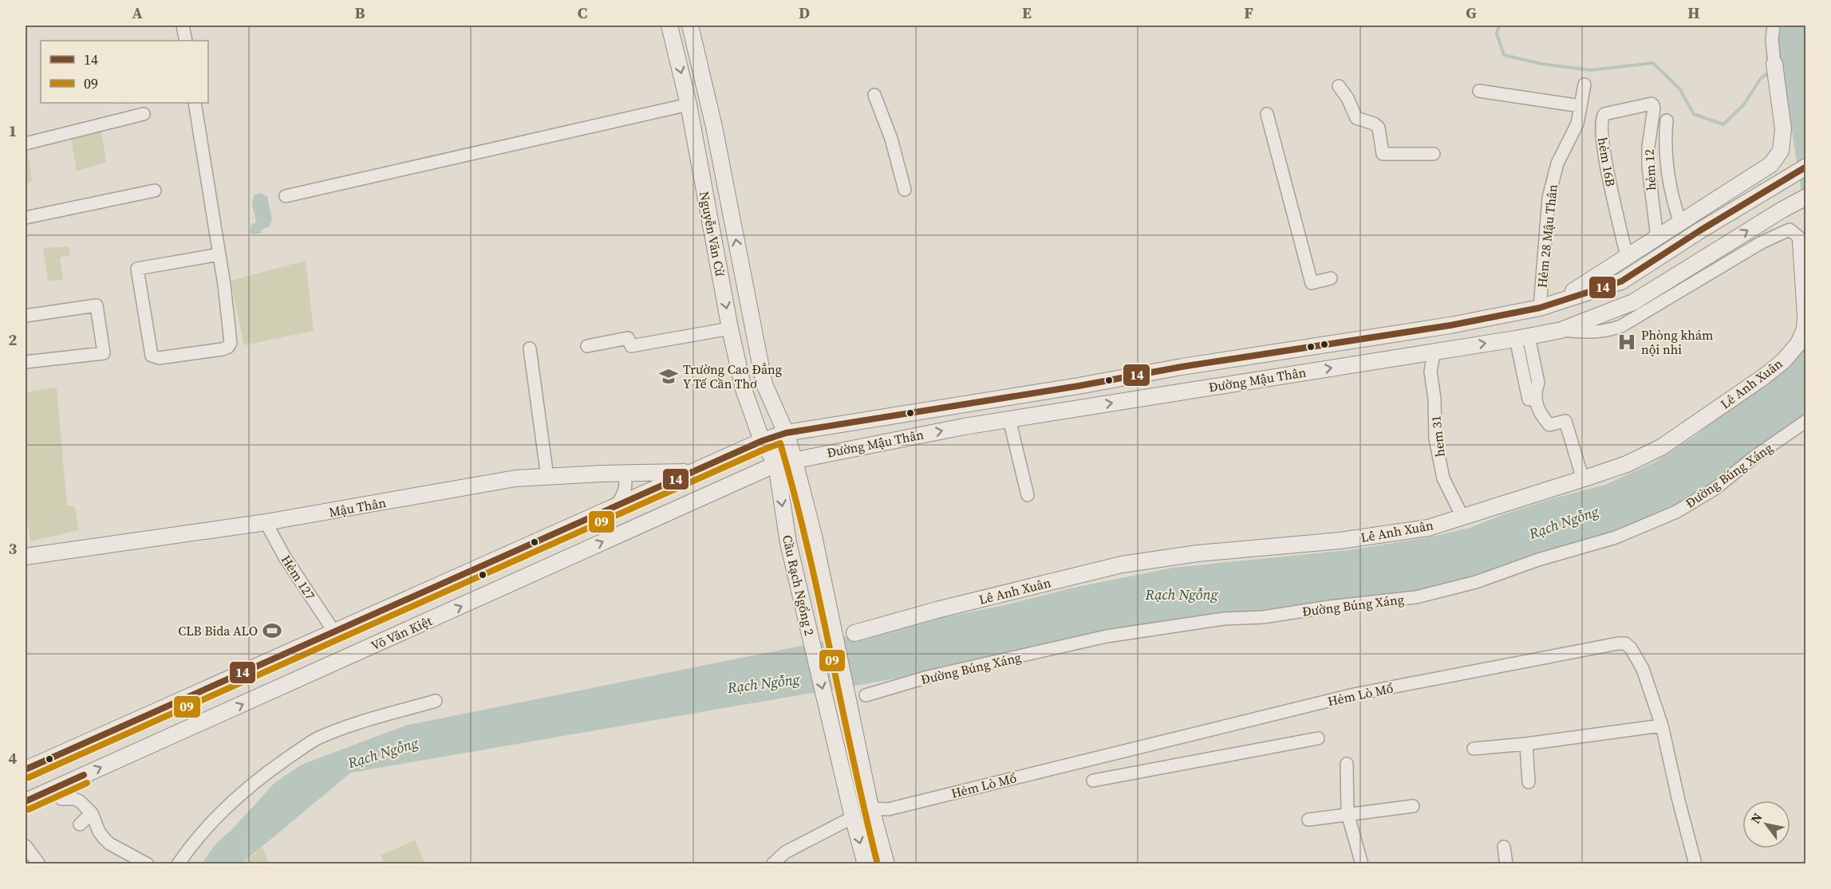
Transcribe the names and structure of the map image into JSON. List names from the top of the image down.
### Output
{
  "streets": {
    "main road": [
      "Nguyễn Văn Cừ",
      "Đường Mậu Thân",
      "Lê Anh Xuân",
      "Mậu Thân",
      "Cầu Rạch Ngổng 2",
      "Võ Văn Kiệt"
    ],
    "street": [
      "hẻm 16B",
      "hẻm 12",
      "Hẻm 28 Mậu Thân",
      "hem 31",
      "Đường Búng Xáng",
      "Hẻm 127",
      "Hẻm Lò Mổ"
    ]
  },
  "crossings": [
    ["hẻm 16B", "hẻm 12"],
    ["Nguyễn Văn Cừ", "Đường Mậu Thân"],
    ["Nguyễn Văn Cừ", "Cầu Rạch Ngổng 2"],
    ["Nguyễn Văn Cừ", "Võ Văn Kiệt"],
    ["Hẻm 28 Mậu Thân", "Đường Mậu Thân"],
    ["Đường Mậu Thân", "hem 31"],
    ["Đường Mậu Thân", "Cầu Rạch Ngổng 2"],
    ["Đường Mậu Thân", "Võ Văn Kiệt"],
    ["Lê Anh Xuân", "hem 31"],
    ["Mậu Thân", "Hẻm 127"],
    ["Cầu Rạch Ngổng 2", "Võ Văn Kiệt"],
    ["Cầu Rạch Ngổng 2", "Hẻm Lò Mổ"]
  ],
  "water": ["Rạch Ngỗng"],
  "places": {
    "hospital": ["Phòng khám nội nhi"],
    "school or university": ["Trường Cao Đẳng Y Tế Cần Thơ"],
    "sports": ["CLB Bida ALO"]
  },
  "lines": ["transit line 14", "transit line 09"],
  "legend": ["14", "09"],
  "north": "top left",
  "grid": {
    "columns": [
      "A",
      "B",
      "C",
      "D",
      "E",
      "F",
      "G",
      "H"
    ],
    "rows": [
      "1",
      "2",
      "3",
      "4"
    ]
  }
}
